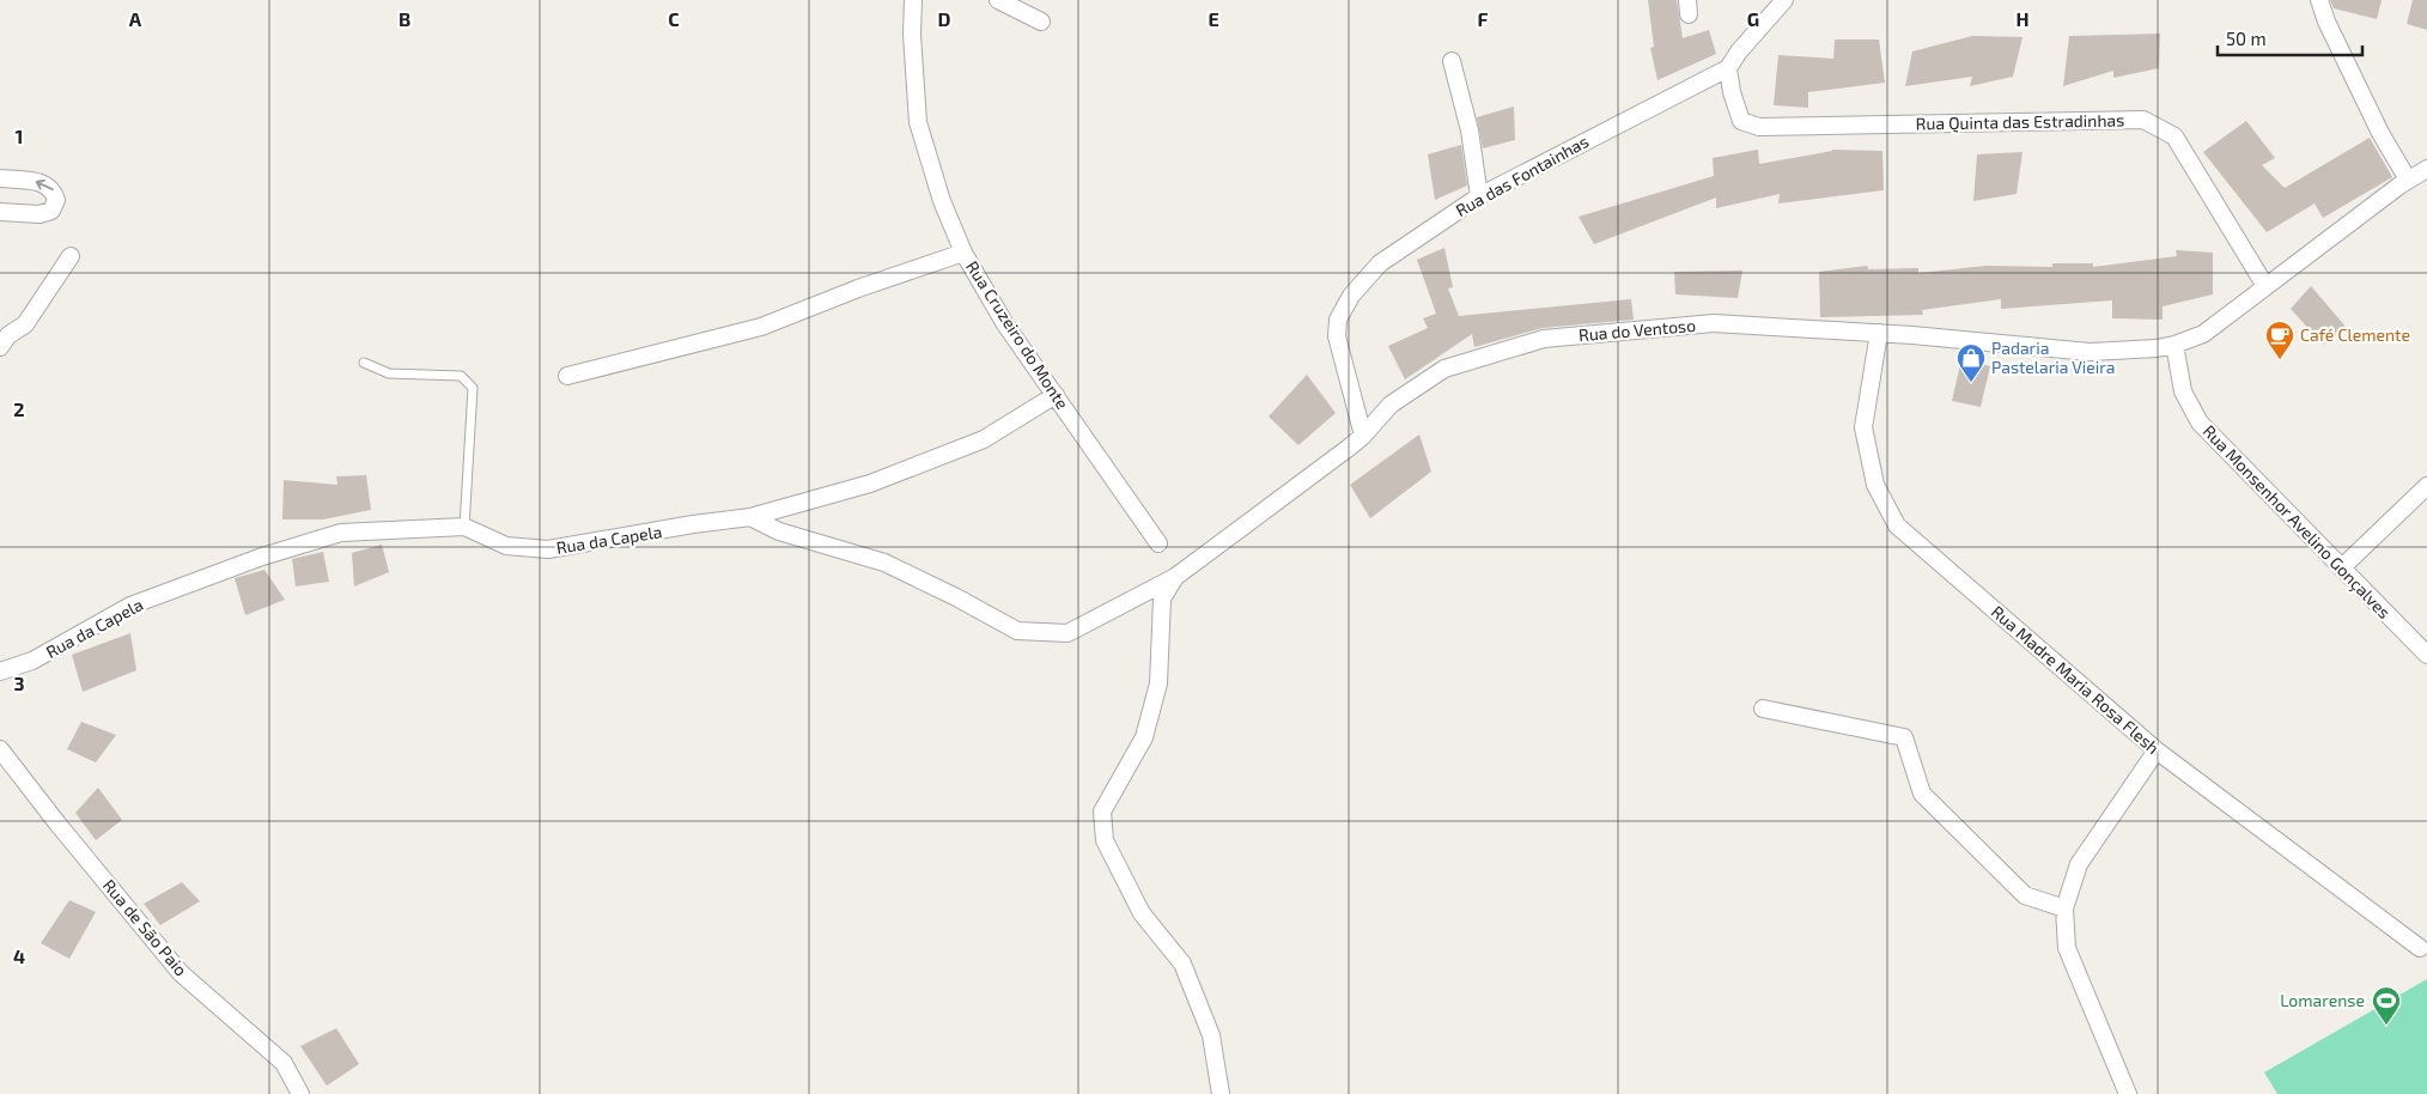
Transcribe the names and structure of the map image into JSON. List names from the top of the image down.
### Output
{
  "streets": {
    "street": [
      "Rua Quinta das Estradinhas",
      "Rua das Fontainhas",
      "Rua do Ventoso",
      "Rua Cruzeiro do Monte",
      "Rua Monsenhor Avelino Gonçalves",
      "Rua da Capela",
      "Rua Madre Maria Rosa Flesh",
      "Rua de São Paio"
    ]
  },
  "crossings": [
    ["Rua Quinta das Estradinhas", "Rua das Fontainhas"],
    ["Rua Quinta das Estradinhas", "Rua do Ventoso"],
    ["Rua das Fontainhas", "Rua do Ventoso"],
    ["Rua do Ventoso", "Rua Monsenhor Avelino Gonçalves"],
    ["Rua do Ventoso", "Rua Madre Maria Rosa Flesh"],
    ["Rua Cruzeiro do Monte", "Rua da Capela"]
  ],
  "places": {
    "cafe": ["Café Clemente"],
    "shop": ["Padaria Pastelaria Vieira"],
    "sports": ["Lomarense"]
  },
  "scale_bar": "50 m",
  "grid": {
    "columns": [
      "A",
      "B",
      "C",
      "D",
      "E",
      "F",
      "G",
      "H"
    ],
    "rows": [
      "1",
      "2",
      "3",
      "4"
    ]
  }
}
